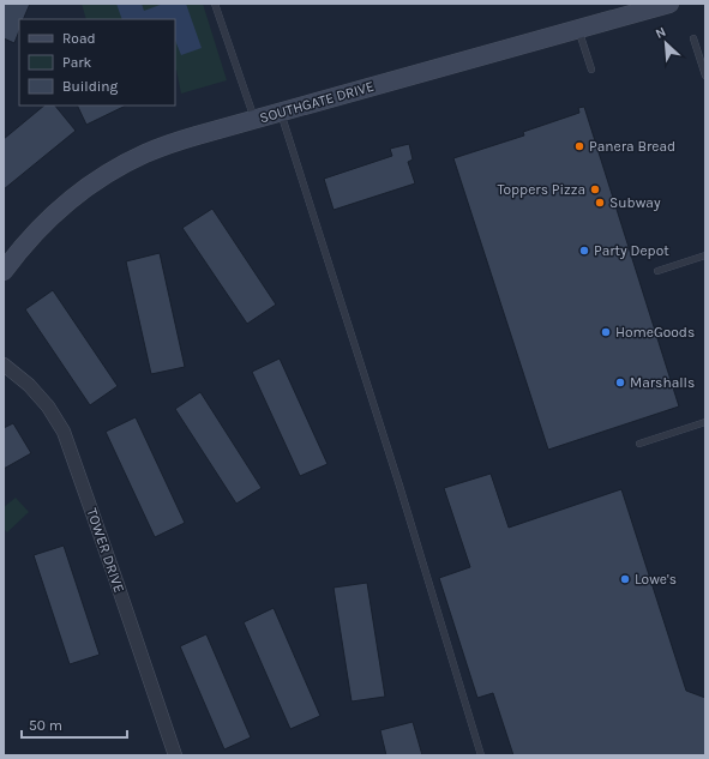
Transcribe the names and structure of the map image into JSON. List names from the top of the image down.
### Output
{
  "streets": {
    "street": ["SOUTHGATE DRIVE", "TOWER DRIVE"]
  },
  "places": [
    "Panera Bread",
    "Toppers Pizza",
    "Subway",
    "Party Depot",
    "HomeGoods",
    "Marshalls",
    "Lowe's"
  ],
  "legend": ["Road", "Park", "Building"],
  "scale_bar": "50 m",
  "north": "top left"
}
